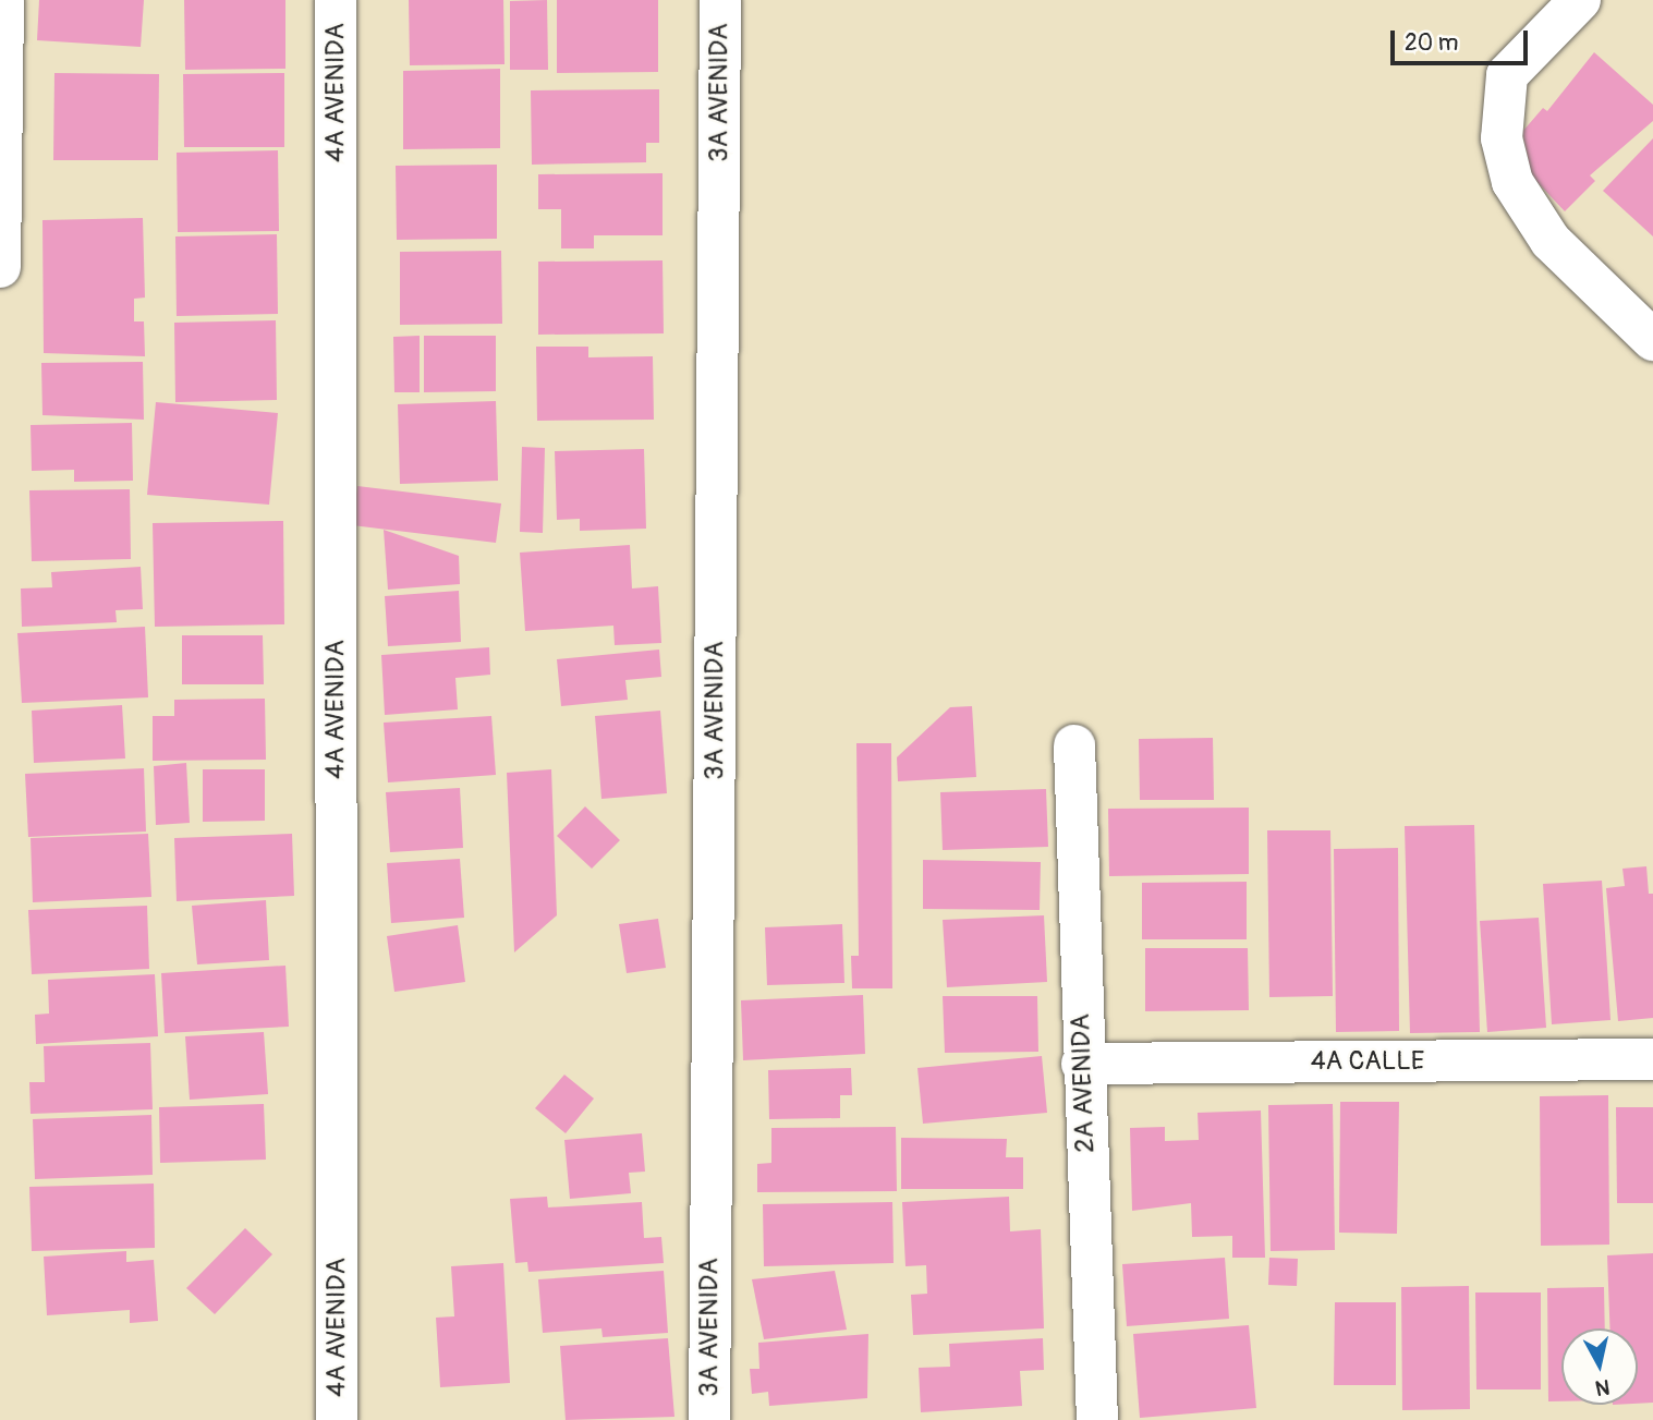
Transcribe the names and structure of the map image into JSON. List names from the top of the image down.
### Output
{
  "streets": {
    "street": [
      "4A AVENIDA",
      "3A AVENIDA",
      "4A CALLE",
      "2A AVENIDA"
    ]
  },
  "crossings": [
    ["4A CALLE", "2A AVENIDA"]
  ],
  "scale_bar": "20 m",
  "north": "bottom"
}
